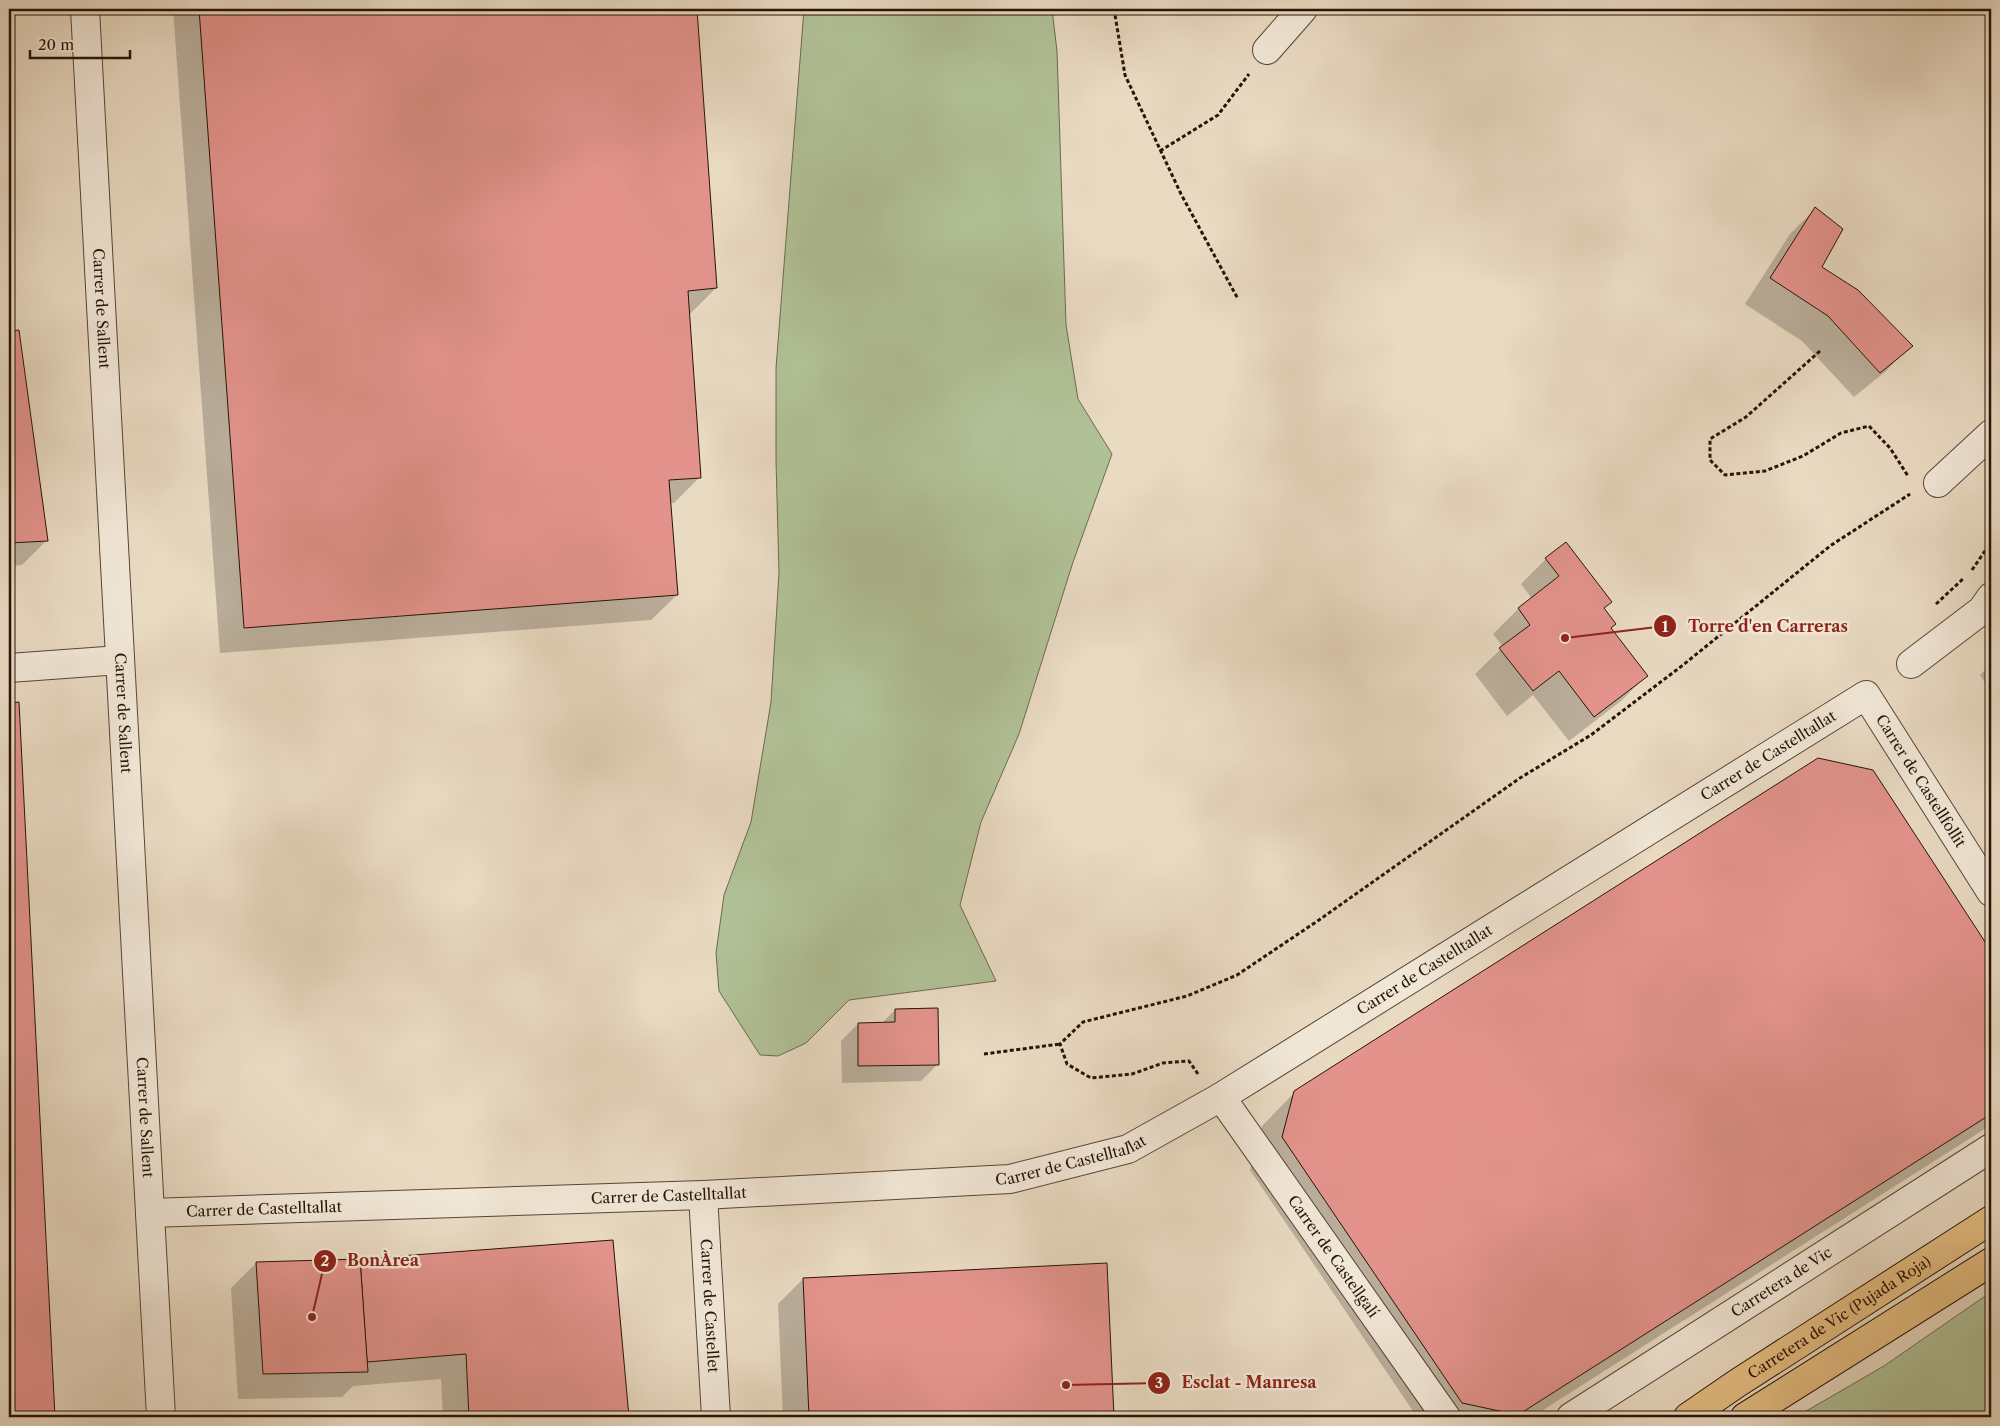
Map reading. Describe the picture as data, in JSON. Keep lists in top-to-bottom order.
{
  "streets": {
    "main road": ["Carretera de Vic (Pujada Roja)"],
    "street": [
      "Carrer de Sallent",
      "Carrer de Castelltallat",
      "Carrer de Castellfollit",
      "Carrer de Castellgalí",
      "Carretera de Vic",
      "Carrer de Castellet"
    ]
  },
  "crossings": [
    ["Carrer de Sallent", "Carrer de Castelltallat"],
    ["Carrer de Castelltallat", "Carrer de Castellfollit"],
    ["Carrer de Castelltallat", "Carrer de Castellgalí"],
    ["Carrer de Castelltallat", "Carrer de Castellet"]
  ],
  "places": ["Torre d'en Carreras", "BonÀrea", "Esclat - Manresa"],
  "scale_bar": "20 m"
}
